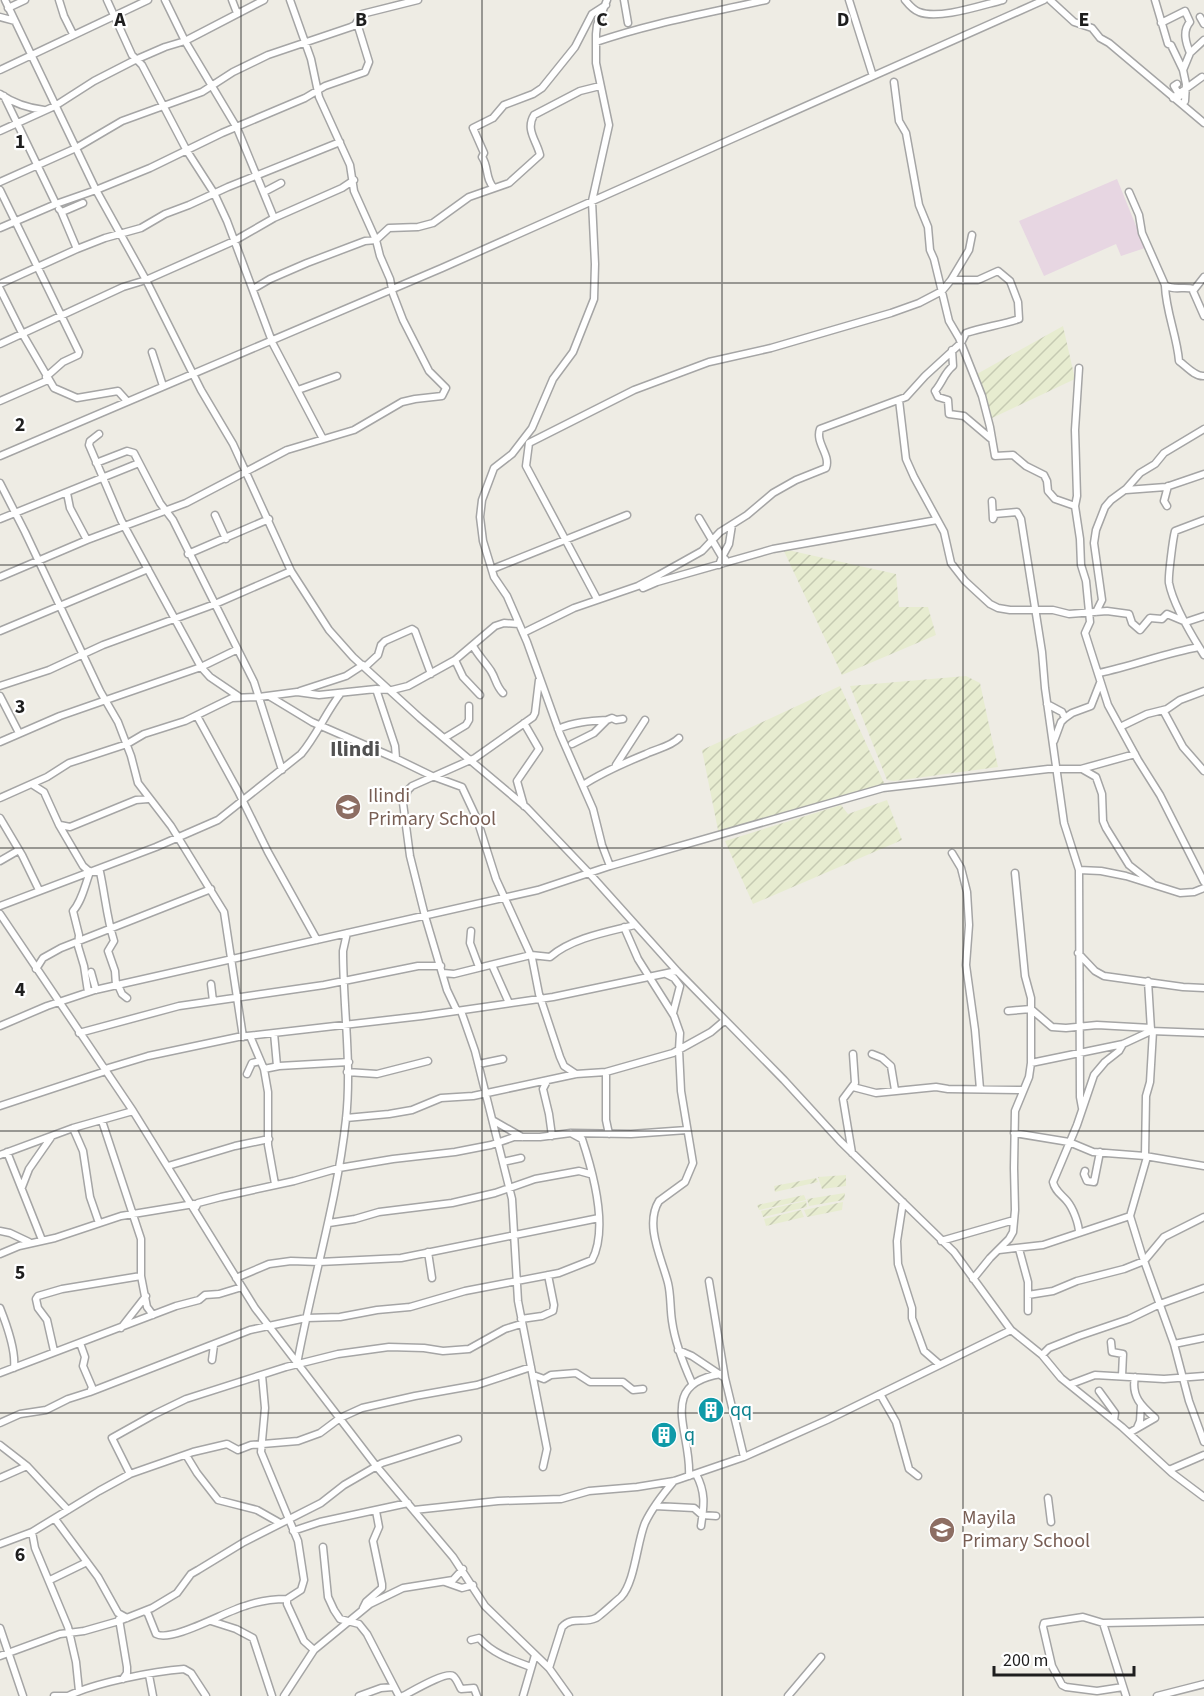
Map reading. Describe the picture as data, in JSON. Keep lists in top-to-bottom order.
{
  "districts": ["Ilindi"],
  "places": {
    "school or university": ["Ilindi Primary School", "Mayila Primary School"],
    "building": ["qq", "q"]
  },
  "scale_bar": "200 m",
  "grid": {
    "columns": [
      "A",
      "B",
      "C",
      "D",
      "E"
    ],
    "rows": [
      "1",
      "2",
      "3",
      "4",
      "5",
      "6"
    ]
  }
}
